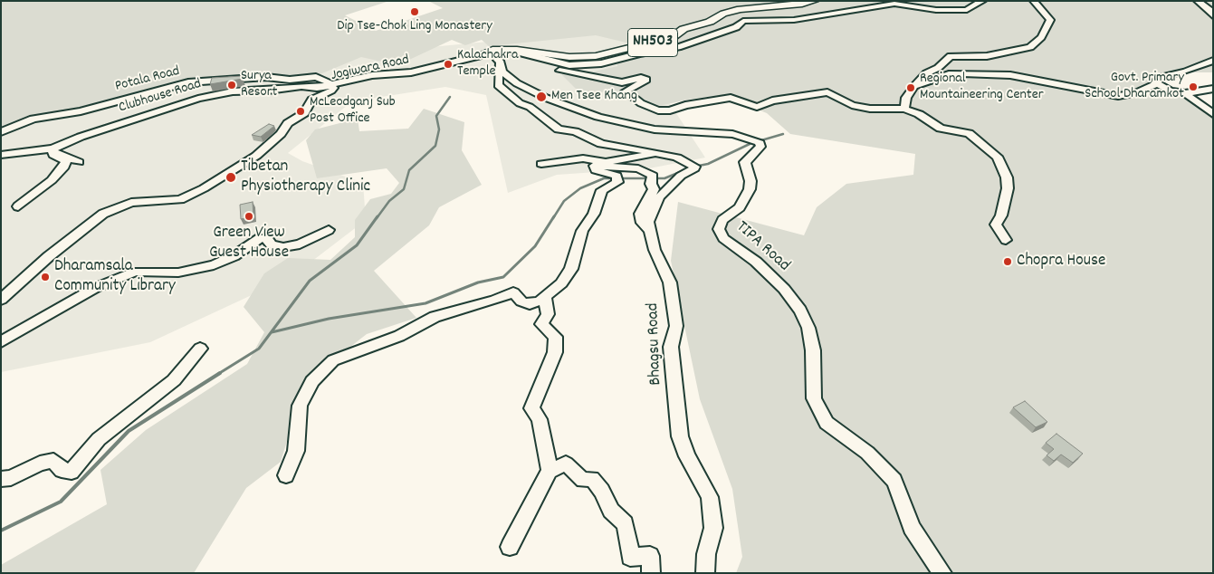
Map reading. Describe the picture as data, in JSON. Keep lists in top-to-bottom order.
{
  "streets": {
    "main road": ["NH503"],
    "street": [
      "Jogiwara Road",
      "Potala Road",
      "Clubhouse Road",
      "TIPA Road",
      "Bhagsu Road"
    ]
  },
  "crossings": [
    ["NH503", "Jogiwara Road"],
    ["NH503", "TIPA Road"],
    ["Jogiwara Road", "Potala Road"],
    ["Jogiwara Road", "Clubhouse Road"],
    ["Jogiwara Road", "TIPA Road"],
    ["Potala Road", "Clubhouse Road"]
  ],
  "places": [
    "Dip Tse-Chok Ling Monastery",
    "Kalachakra Temple",
    "Surya Resort",
    "Govt. Primary School Dharamkot",
    "Regional Mountaineering Center",
    "Men Tsee Khang",
    "McLeodganj Sub Post Office",
    "Tibetan Physiotherapy Clinic",
    "Green View Guest House",
    "Chopra House",
    "Dharamsala Community Library"
  ]
}
